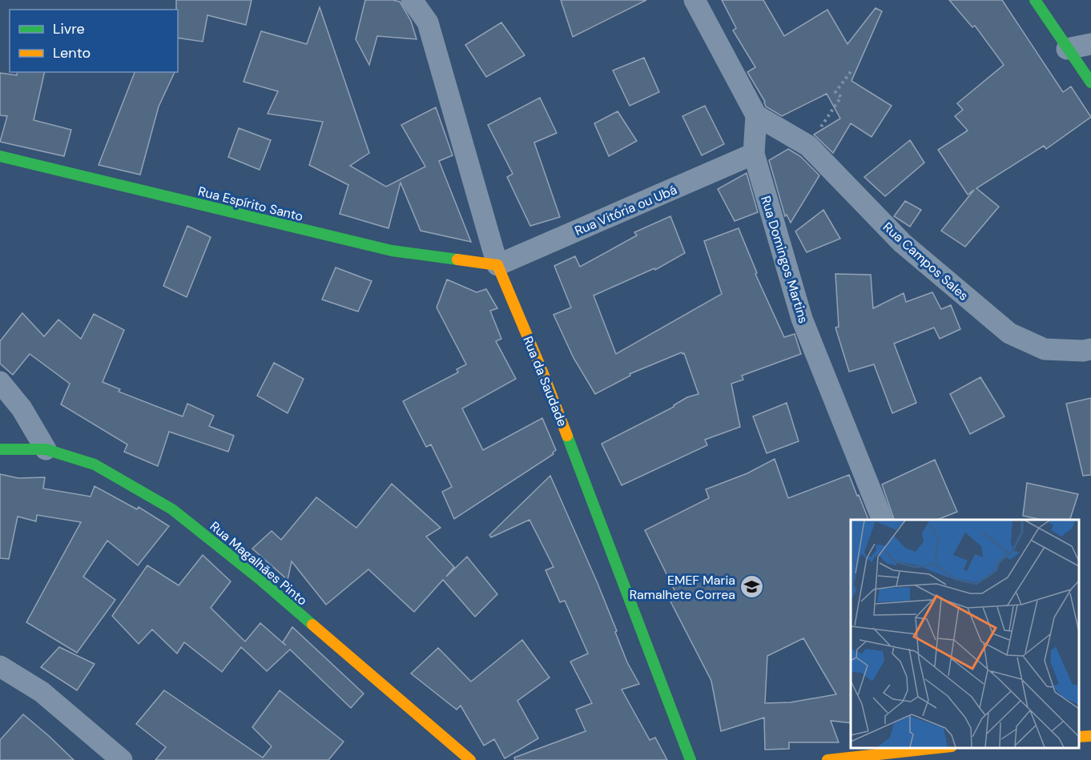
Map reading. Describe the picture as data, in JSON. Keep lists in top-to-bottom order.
{
  "streets": {
    "street": [
      "Rua Espírito Santo",
      "Rua Vitória ou Ubá",
      "Rua Domingos Martins",
      "Rua Campos Sales",
      "Rua da Saudade",
      "Rua Magalhães Pinto"
    ]
  },
  "crossings": [
    ["Rua Espírito Santo", "Rua Vitória ou Ubá"],
    ["Rua Espírito Santo", "Rua da Saudade"],
    ["Rua Vitória ou Ubá", "Rua Domingos Martins"],
    ["Rua Vitória ou Ubá", "Rua da Saudade"],
    ["Rua Domingos Martins", "Rua Campos Sales"]
  ],
  "places": {
    "school or university": ["EMEF Maria Ramalhete Correa"]
  },
  "legend": ["Livre", "Lento"]
}
